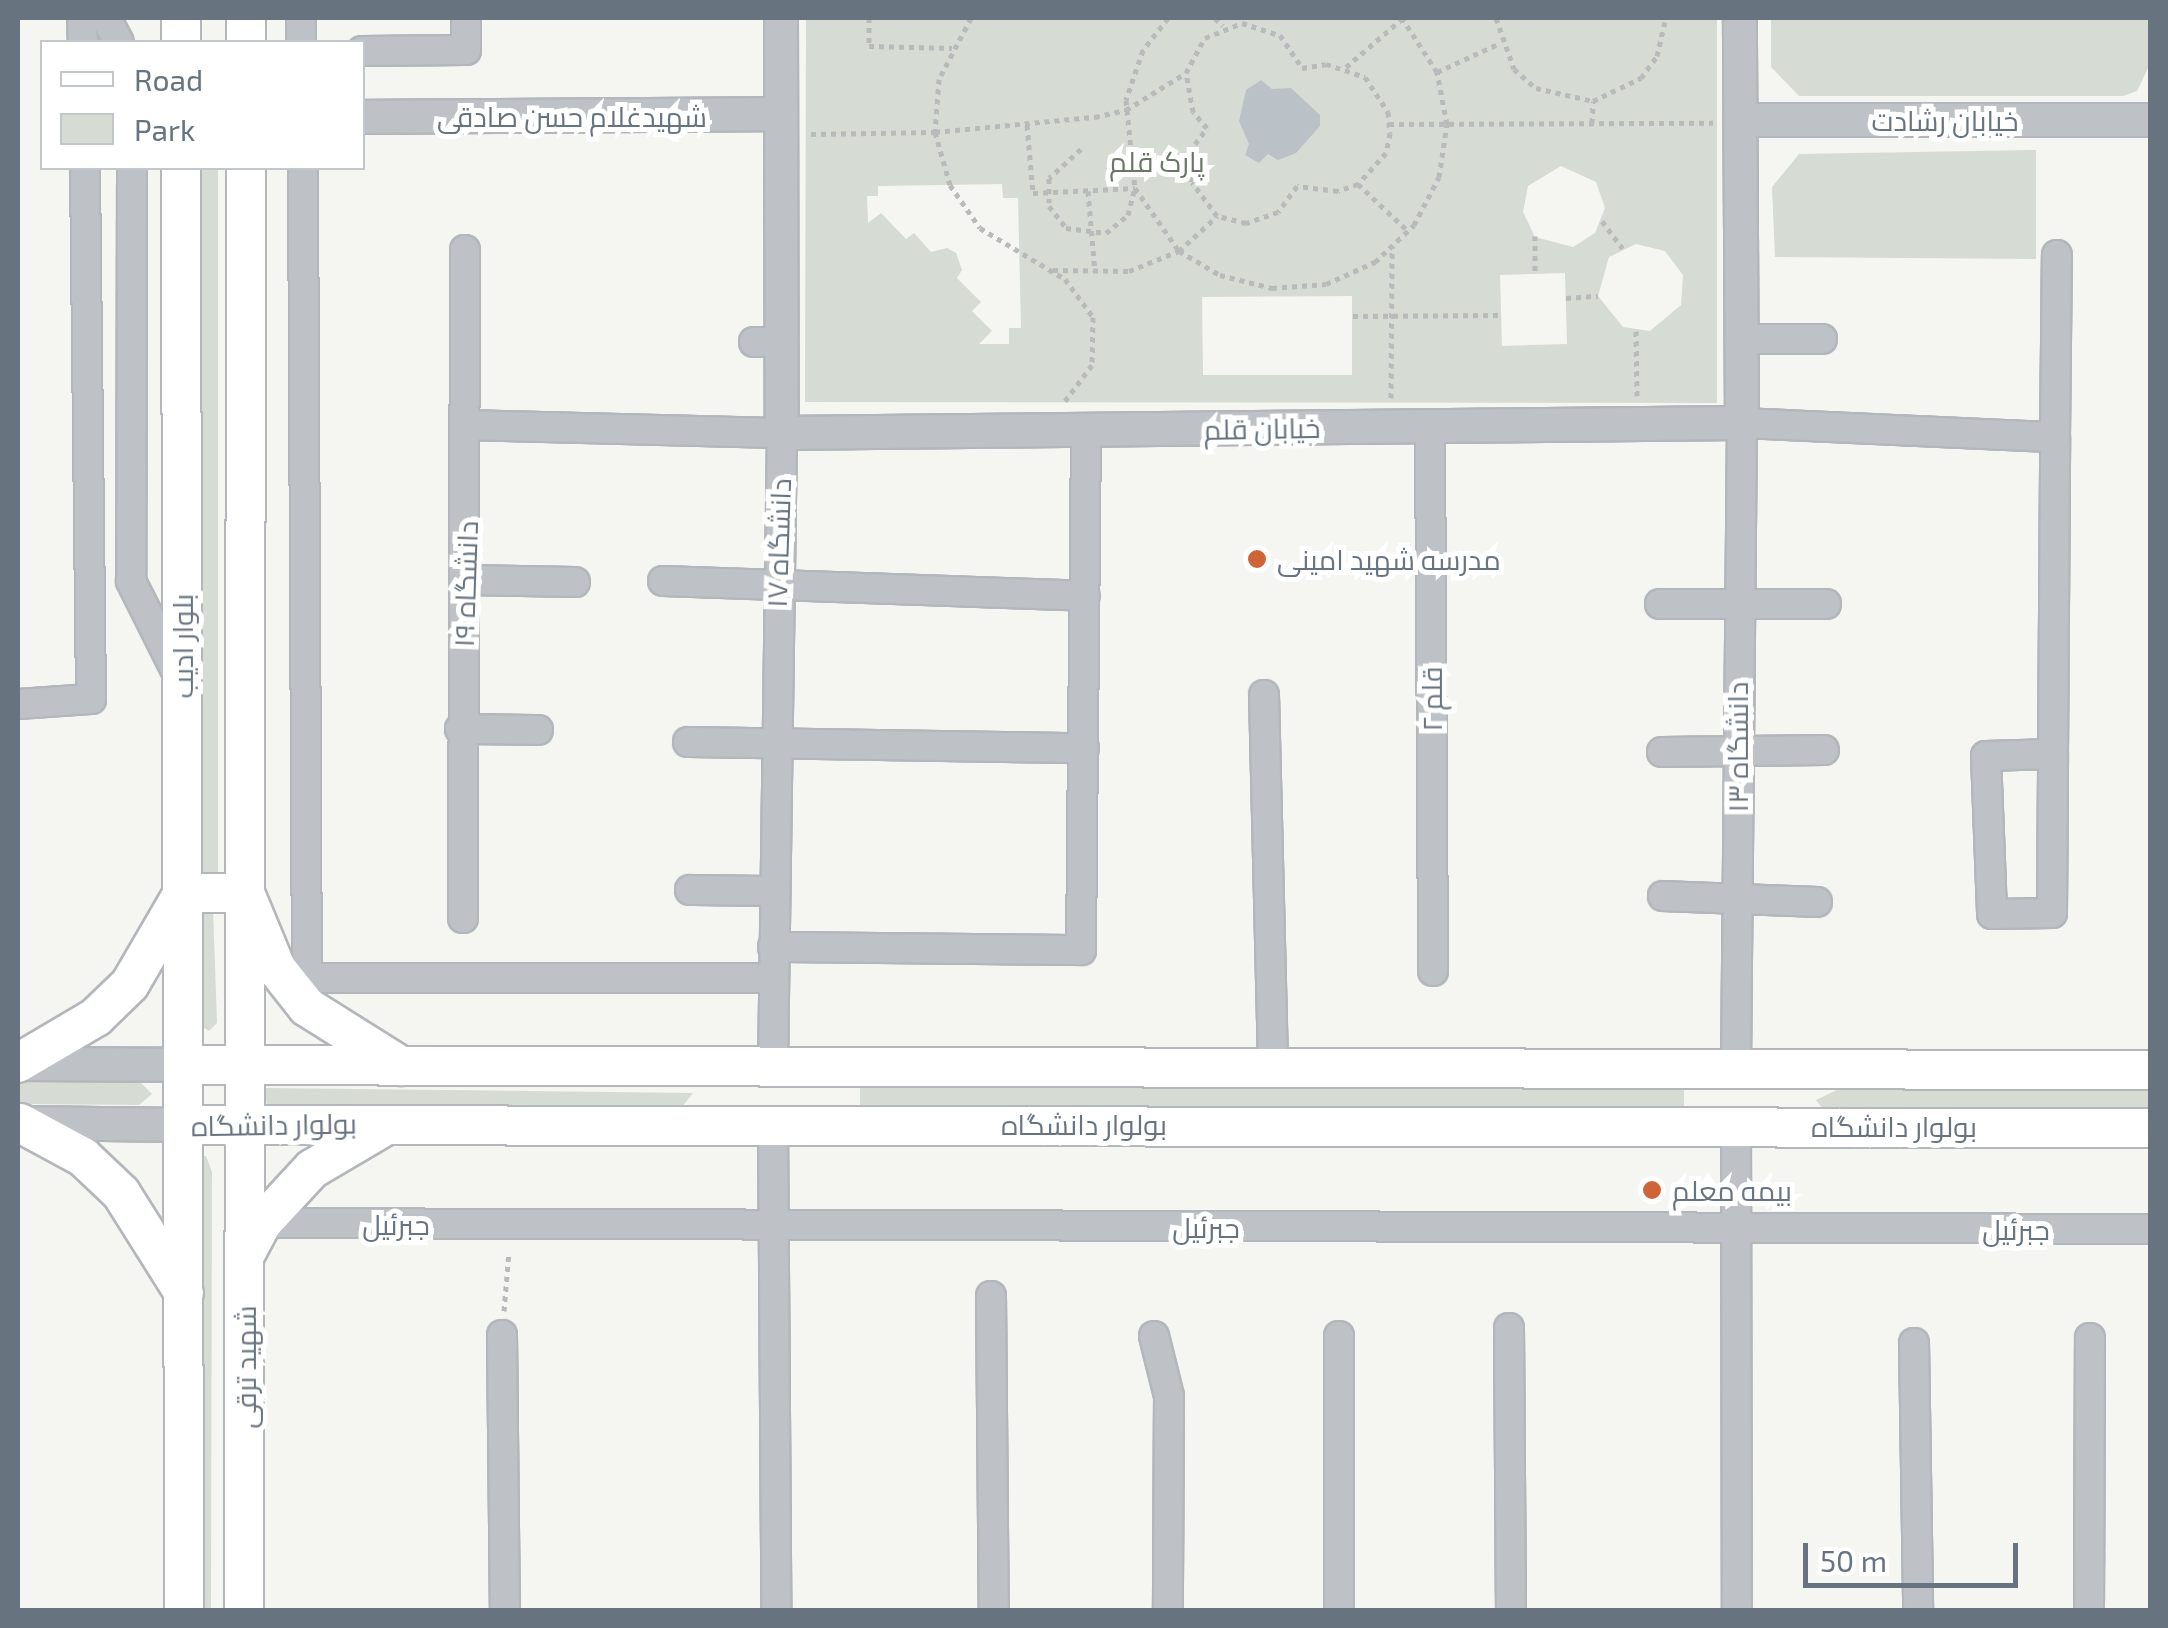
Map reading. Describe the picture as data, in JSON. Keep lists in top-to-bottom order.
{
  "streets": {
    "main road": ["بلوار ادیب", "بولوار دانشگاه", "شهید ترقی"],
    "street": [
      "شهیدغلام حسن صادقی",
      "خیابان رشادت",
      "خیابان قلم",
      "دانشگاه ۱۷",
      "دانشگاه ۱۹",
      "قلم ۲",
      "دانشگاه ۱۳",
      "جبرئیل"
    ]
  },
  "crossings": [
    ["شهیدغلام حسن صادقی", "دانشگاه ۱۷"],
    ["خیابان قلم", "دانشگاه ۱۷"],
    ["خیابان قلم", "قلم ۲"],
    ["خیابان قلم", "دانشگاه ۱۳"],
    ["دانشگاه ۱۷", "بولوار دانشگاه"],
    ["بلوار ادیب", "بولوار دانشگاه"],
    ["دانشگاه ۱۳", "بولوار دانشگاه"],
    ["بولوار دانشگاه", "شهید ترقی"],
    ["جبرئیل", "شهید ترقی"]
  ],
  "parks": ["پارک قلم"],
  "places": ["مدرسه شهید امینی", "بیمه معلم"],
  "legend": ["Road", "Park"],
  "scale_bar": "50 m"
}
